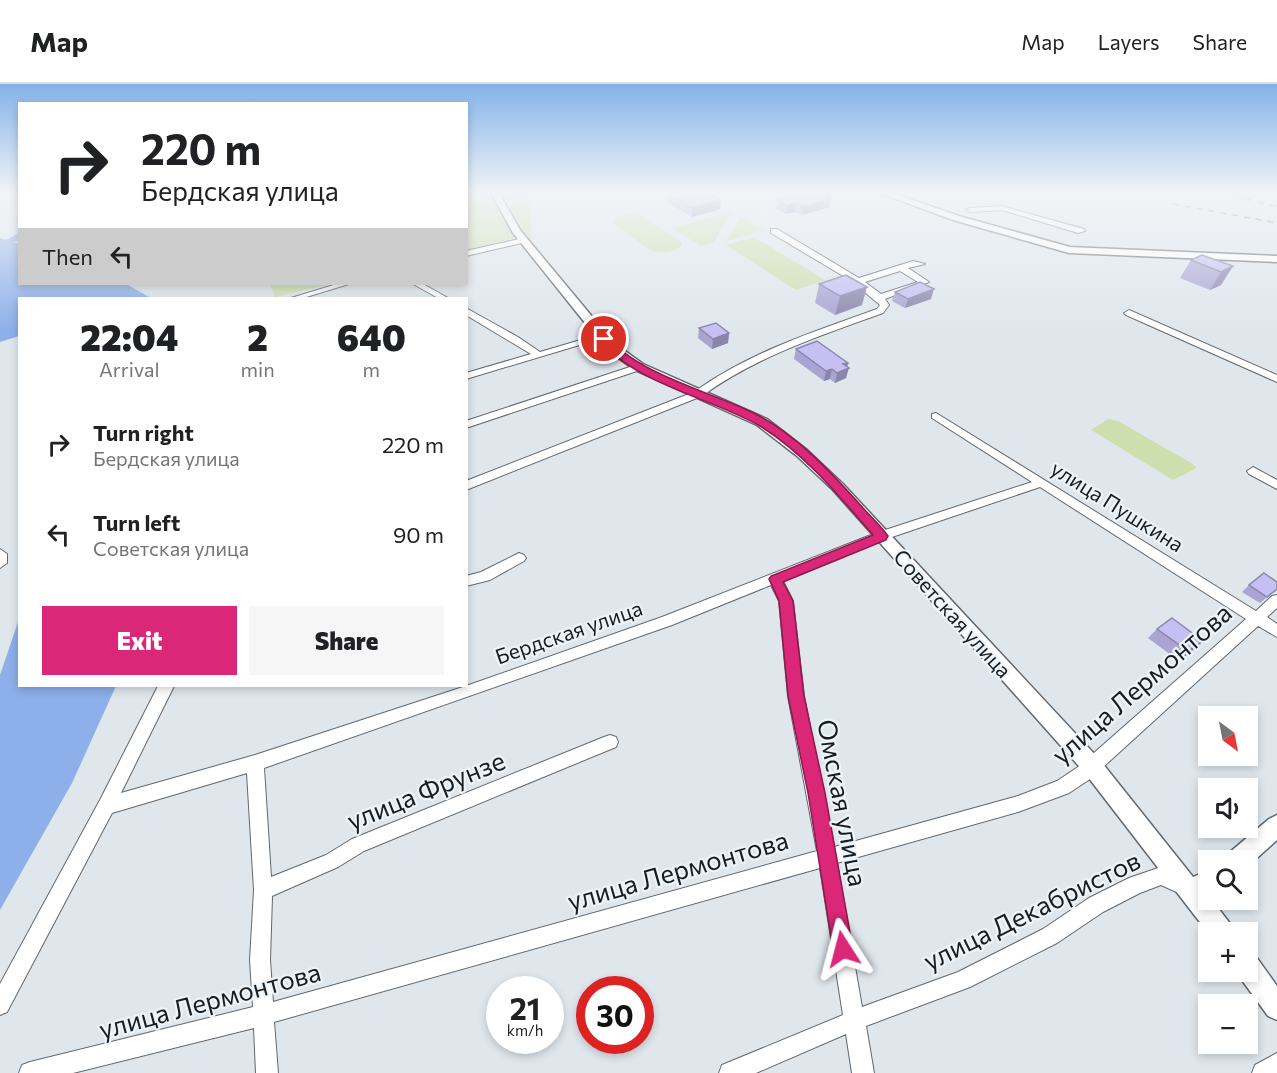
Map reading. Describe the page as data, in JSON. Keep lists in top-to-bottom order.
{
  "streets": {
    "main road": ["Советская улица"],
    "street": [
      "улица Пушкина",
      "Бердская улица",
      "улица Лермонтова",
      "улица Фрунзе",
      "Омская улица",
      "улица Декабристов"
    ]
  },
  "crossings": [
    ["улица Пушкина", "Бердская улица"],
    ["улица Пушкина", "улица Лермонтова"],
    ["Советская улица", "Бердская улица"],
    ["Советская улица", "улица Лермонтова"],
    ["Бердская улица", "Омская улица"],
    ["улица Лермонтова", "Омская улица"],
    ["Омская улица", "улица Декабристов"]
  ],
  "north": "bottom right",
  "page": {
    "header": "Map",
    "nav": ["Map", "Layers", "Share"],
    "turn": ["220 m", "Бердская улица"],
    "then": "Then",
    "eta": [
      "22:04",
      "Arrival",
      "2",
      "min",
      "640",
      "m"
    ],
    "list": [
      {
        "name": "Turn right",
        "note": "Бердская улица",
        "value": "220 m"
      },
      {
        "name": "Turn left",
        "note": "Советская улица",
        "value": "90 m"
      }
    ],
    "buttons": ["Exit", "Share"],
    "map_buttons": ["+", "−"],
    "speed": "21 km/h",
    "limit": "30"
  }
}
